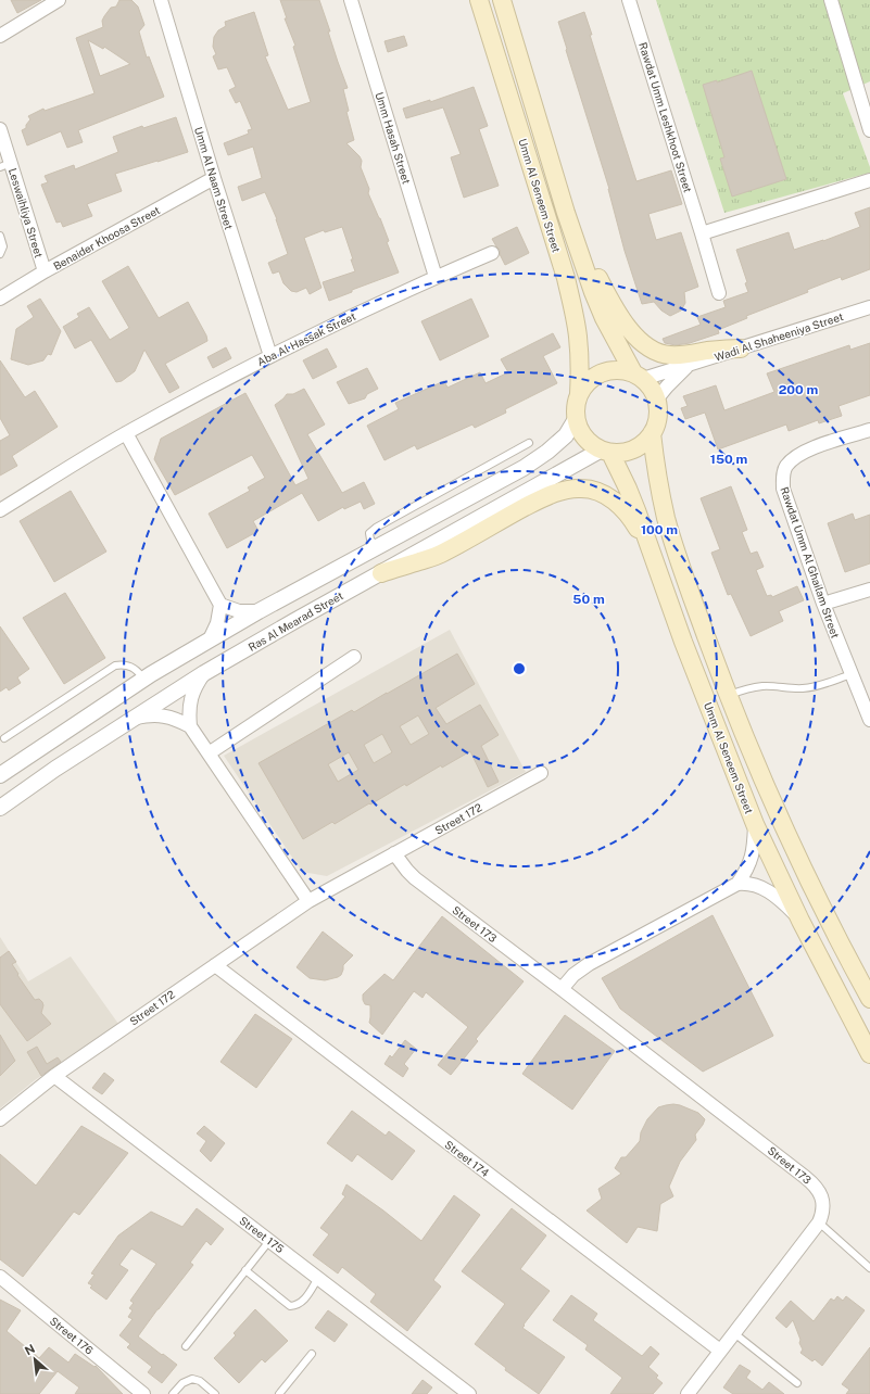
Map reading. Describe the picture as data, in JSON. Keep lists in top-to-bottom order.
{
  "streets": {
    "main road": ["Umm Al Seneem Street"],
    "street": [
      "Rawdat Umm Leshkhoot Street",
      "Umm Hasah Street",
      "Umm Al Naam Street",
      "Leswaihliya Street",
      "Benaider Khoosa Street",
      "Wadi Al Shaheeniya Street",
      "Aba Al Hassak Street",
      "Rawdat Umm Al Ghailam Street",
      "Ras Al Mearad Street",
      "Street 172",
      "Street 173",
      "Street 174",
      "Street 175",
      "Street 176"
    ]
  },
  "crossings": [
    ["Umm Hasah Street", "Aba Al Hassak Street"],
    ["Umm Al Naam Street", "Benaider Khoosa Street"],
    ["Umm Al Naam Street", "Aba Al Hassak Street"],
    ["Umm Al Seneem Street", "Wadi Al Shaheeniya Street"],
    ["Umm Al Seneem Street", "Ras Al Mearad Street"],
    ["Leswaihliya Street", "Benaider Khoosa Street"],
    ["Wadi Al Shaheeniya Street", "Ras Al Mearad Street"],
    ["Street 172", "Street 173"],
    ["Street 172", "Street 174"],
    ["Street 172", "Street 175"],
    ["Street 173", "Street 174"]
  ],
  "north": "top left",
  "rings": [
    "200 m",
    "150 m",
    "100 m",
    "50 m"
  ]
}
